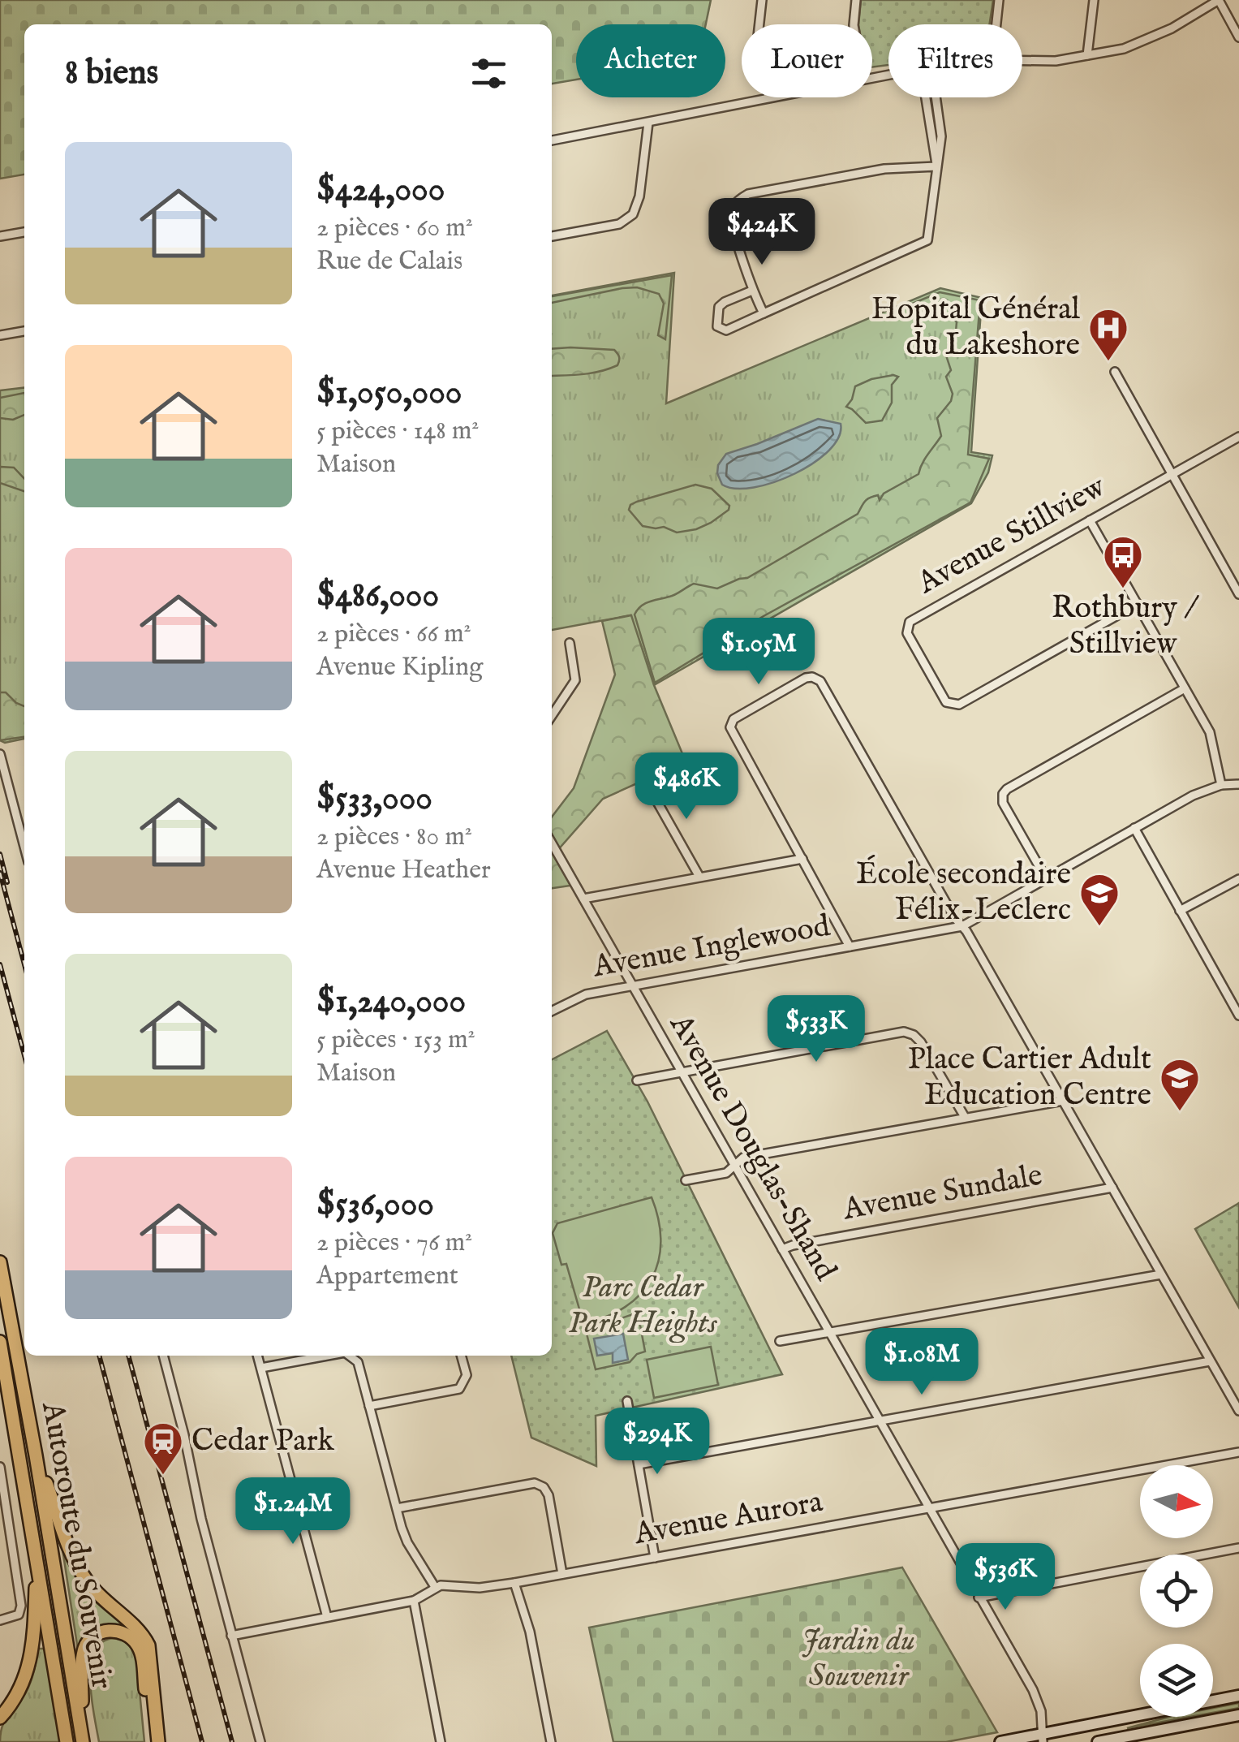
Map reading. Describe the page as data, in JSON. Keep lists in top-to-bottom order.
{
  "streets": {
    "highway": ["Autoroute du Souvenir"],
    "street": [
      "Avenue Stillview",
      "Avenue Inglewood",
      "Avenue Douglas-Shand",
      "Avenue Sundale",
      "Avenue Aurora"
    ]
  },
  "crossings": [
    ["Avenue Inglewood", "Avenue Douglas-Shand"],
    ["Avenue Douglas-Shand", "Avenue Sundale"],
    ["Avenue Douglas-Shand", "Avenue Aurora"]
  ],
  "parks": ["Parc Cedar Park Heights", "Jardin du Souvenir"],
  "places": {
    "hospital": ["Hopital Général du Lakeshore"],
    "bus stop": ["Rothbury / Stillview"],
    "school or university": ["École secondaire Félix-Leclerc", "Place Cartier Adult Education Centre"],
    "station": ["Cedar Park"]
  },
  "north": "right",
  "page": {
    "chip": ["Acheter", "Louer", "Filtres"],
    "heading": "8 biens",
    "list": [
      {
        "name": "$424,000",
        "note": "2 pièces · 60 m² · Rue de Calais"
      },
      {
        "name": "$1,050,000",
        "note": "5 pièces · 148 m² · Maison"
      },
      {
        "name": "$486,000",
        "note": "2 pièces · 66 m² · Avenue Kipling"
      },
      {
        "name": "$533,000",
        "note": "2 pièces · 80 m² · Avenue Heather"
      },
      {
        "name": "$1,240,000",
        "note": "5 pièces · 153 m² · Maison"
      },
      {
        "name": "$536,000",
        "note": "2 pièces · 76 m² · Appartement"
      }
    ],
    "price": [
      "$424K",
      "$1.05M",
      "$486K",
      "$533K",
      "$1.08M",
      "$294K",
      "$1.24M",
      "$536K"
    ]
  }
}
